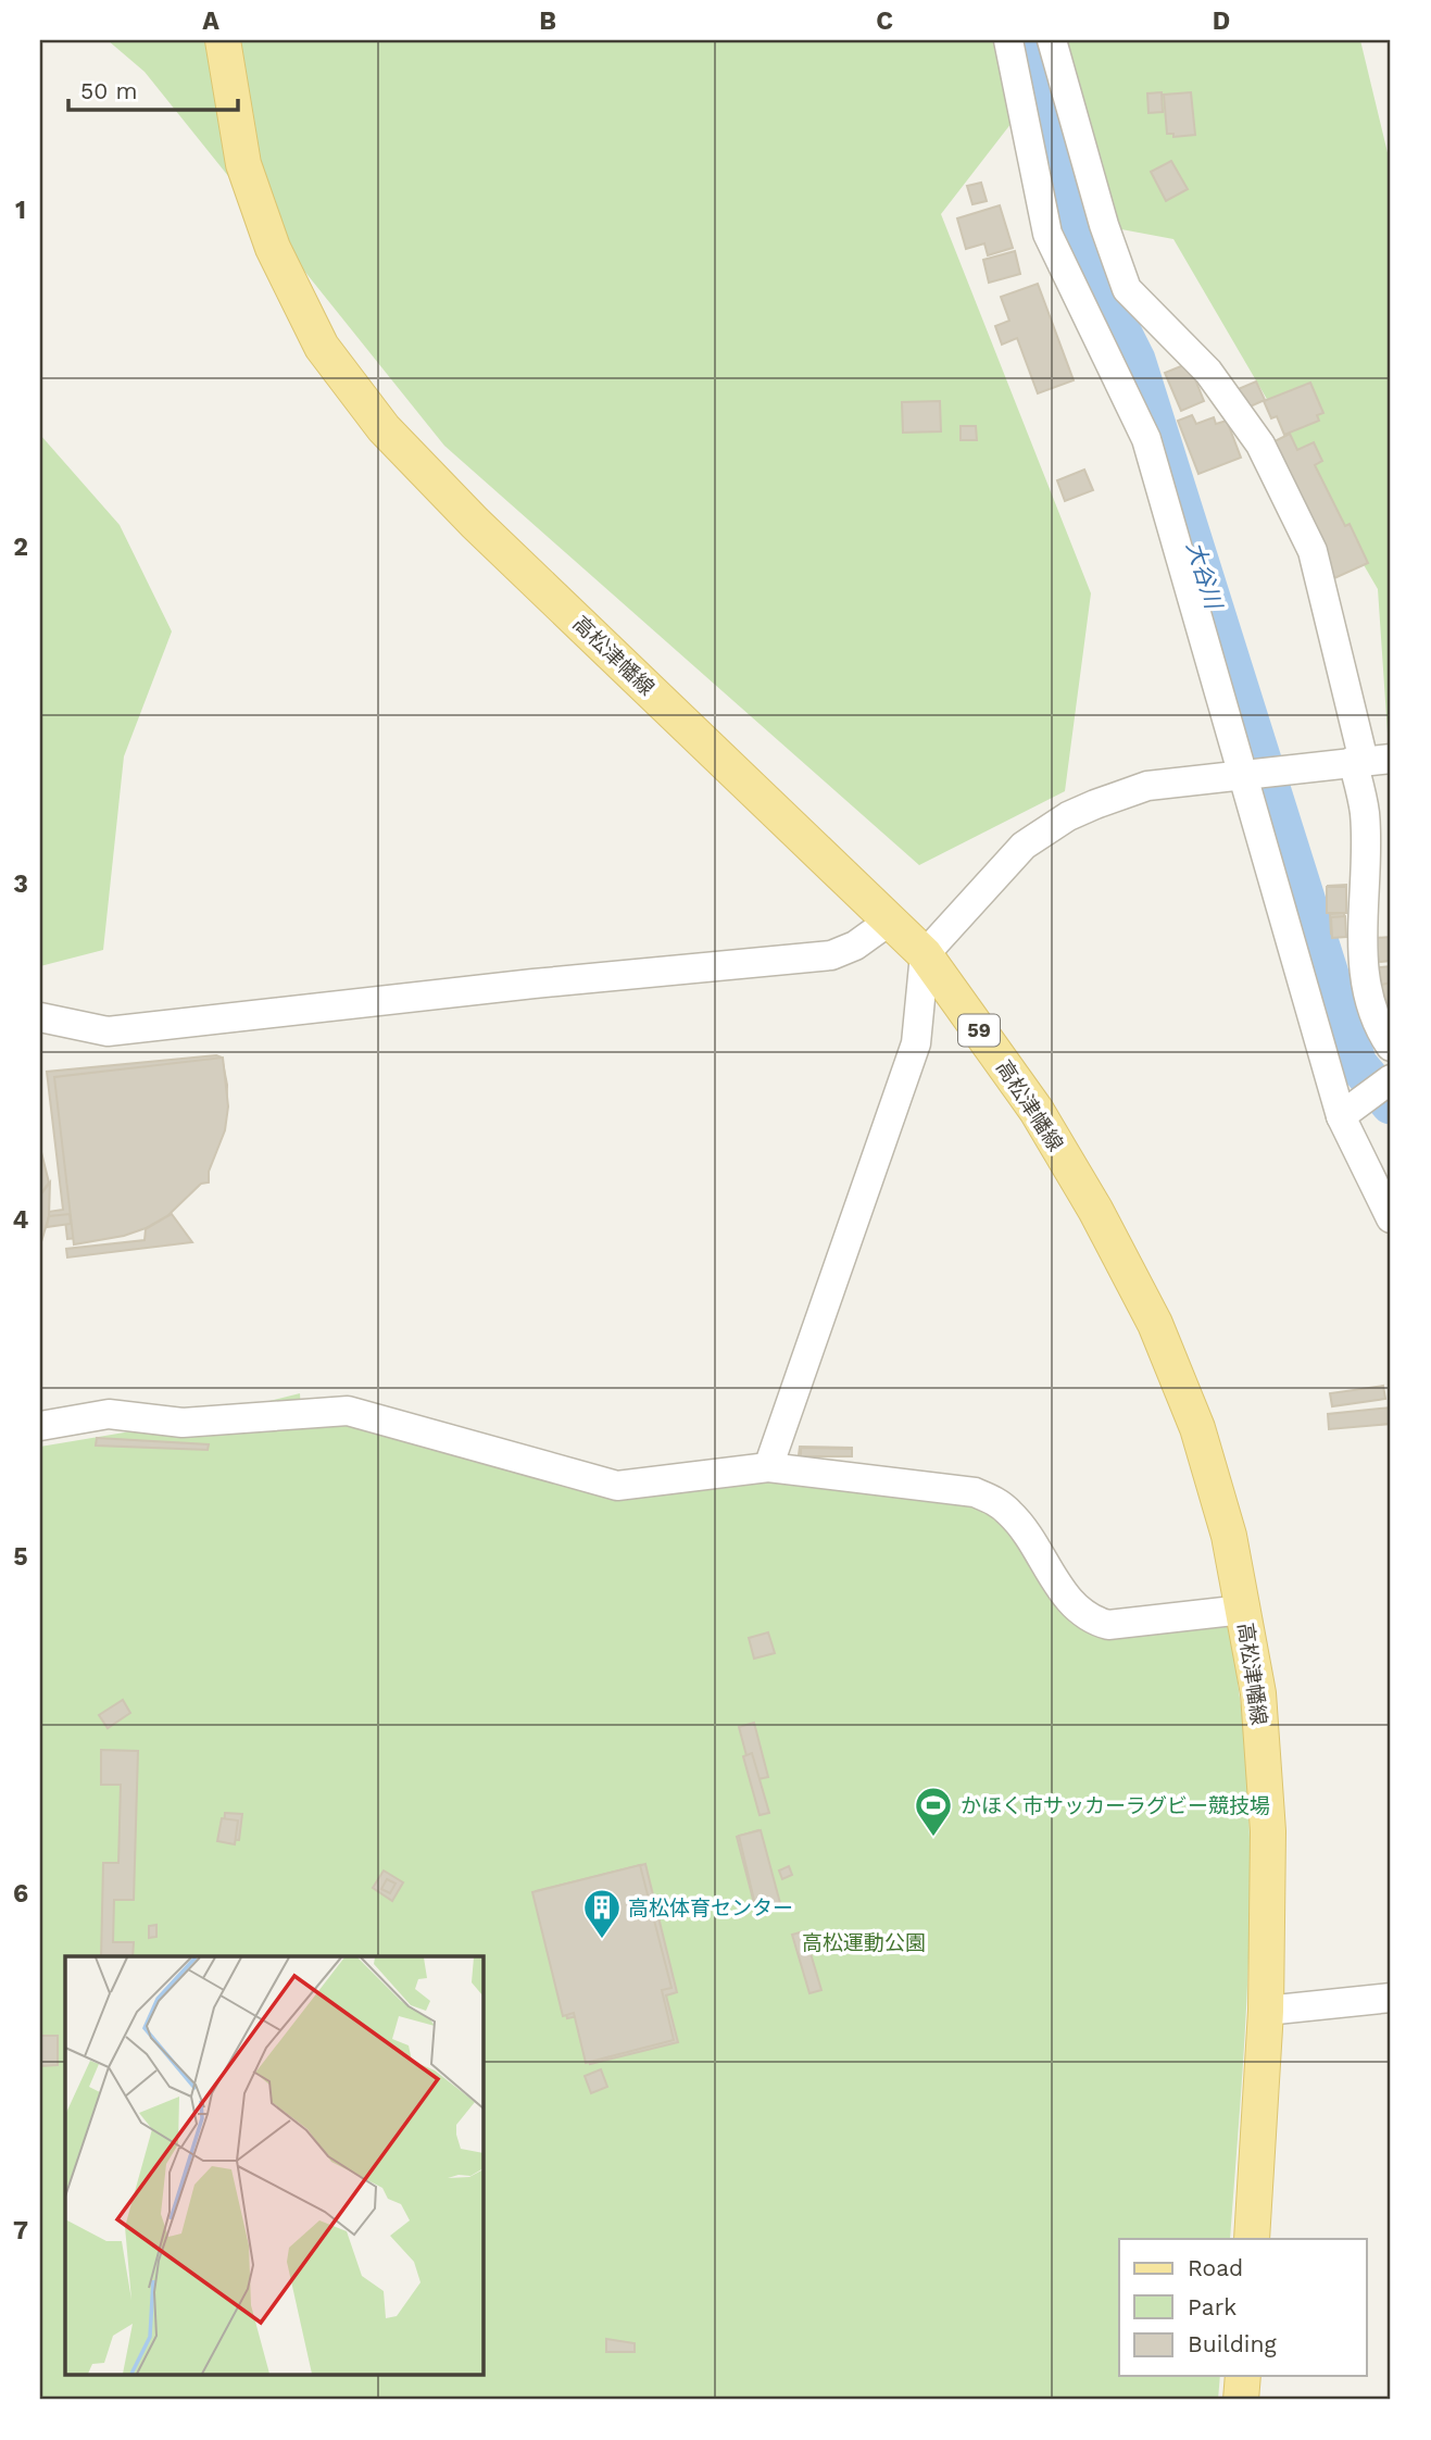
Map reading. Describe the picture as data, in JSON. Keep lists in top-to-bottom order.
{
  "streets": {
    "main road": ["高松津幡線", "59"]
  },
  "water": ["大谷川"],
  "parks": ["高松運動公園"],
  "places": {
    "sports": ["かほく市サッカーラグビー競技場"],
    "building": ["高松体育センター"]
  },
  "legend": ["Road", "Park", "Building"],
  "scale_bar": "50 m",
  "grid": {
    "columns": [
      "A",
      "B",
      "C",
      "D"
    ],
    "rows": [
      "1",
      "2",
      "3",
      "4",
      "5",
      "6",
      "7"
    ]
  }
}
